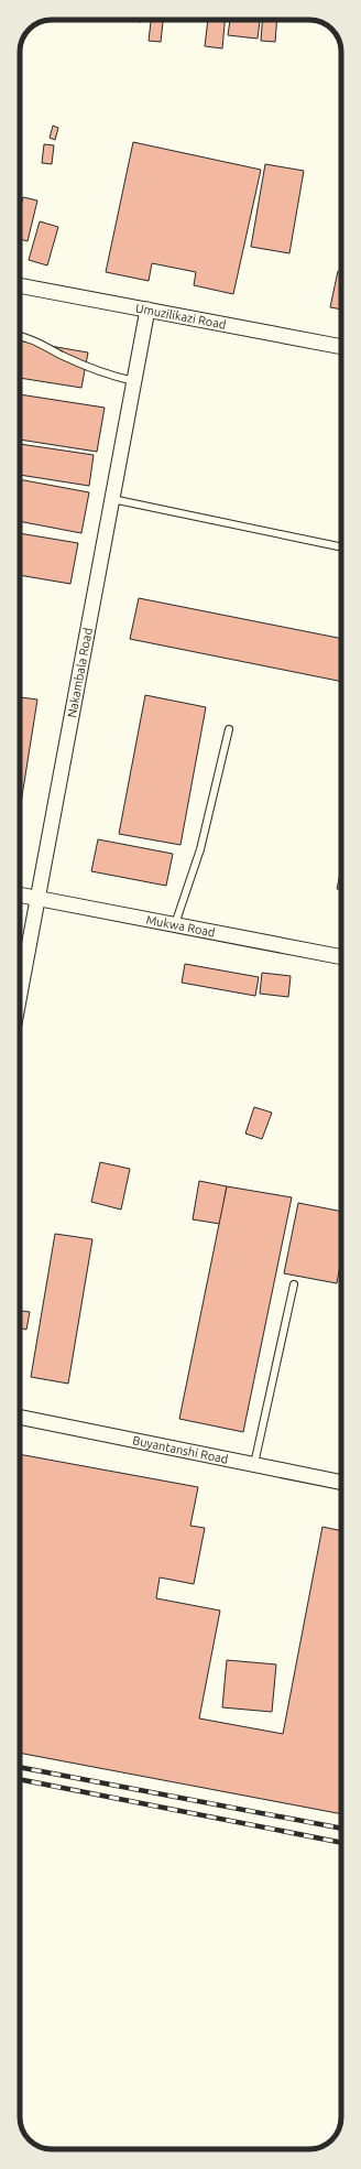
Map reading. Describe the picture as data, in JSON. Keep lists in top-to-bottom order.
{
  "streets": {
    "street": [
      "Umuzilikazi Road",
      "Nakambala Road",
      "Mukwa Road",
      "Buyantanshi Road"
    ]
  },
  "crossings": [
    ["Umuzilikazi Road", "Nakambala Road"],
    ["Nakambala Road", "Mukwa Road"]
  ]
}
